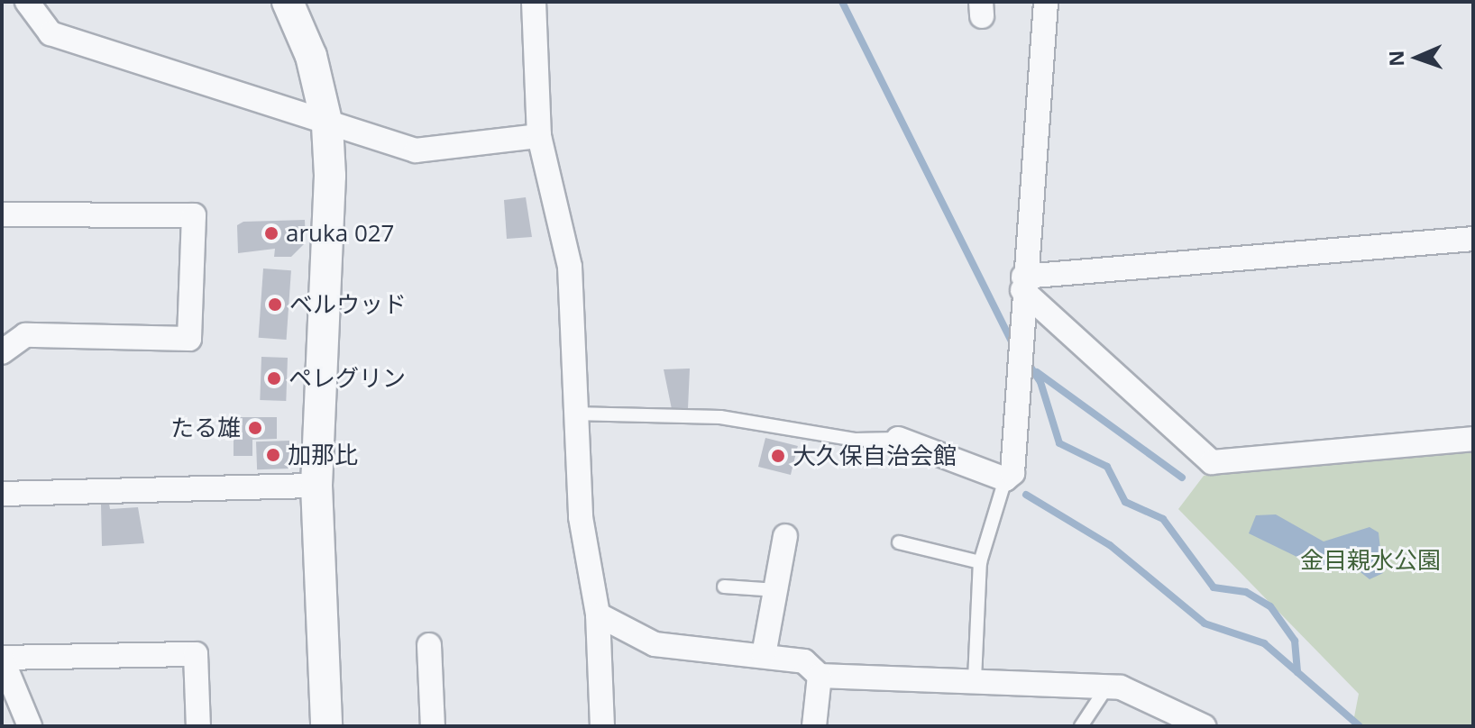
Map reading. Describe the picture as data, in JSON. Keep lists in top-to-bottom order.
{
  "parks": ["金目親水公園"],
  "places": [
    "aruka 027",
    "ベルウッド",
    "ペレグリン",
    "たる雄",
    "加那比",
    "大久保自治会館"
  ],
  "north": "left"
}
